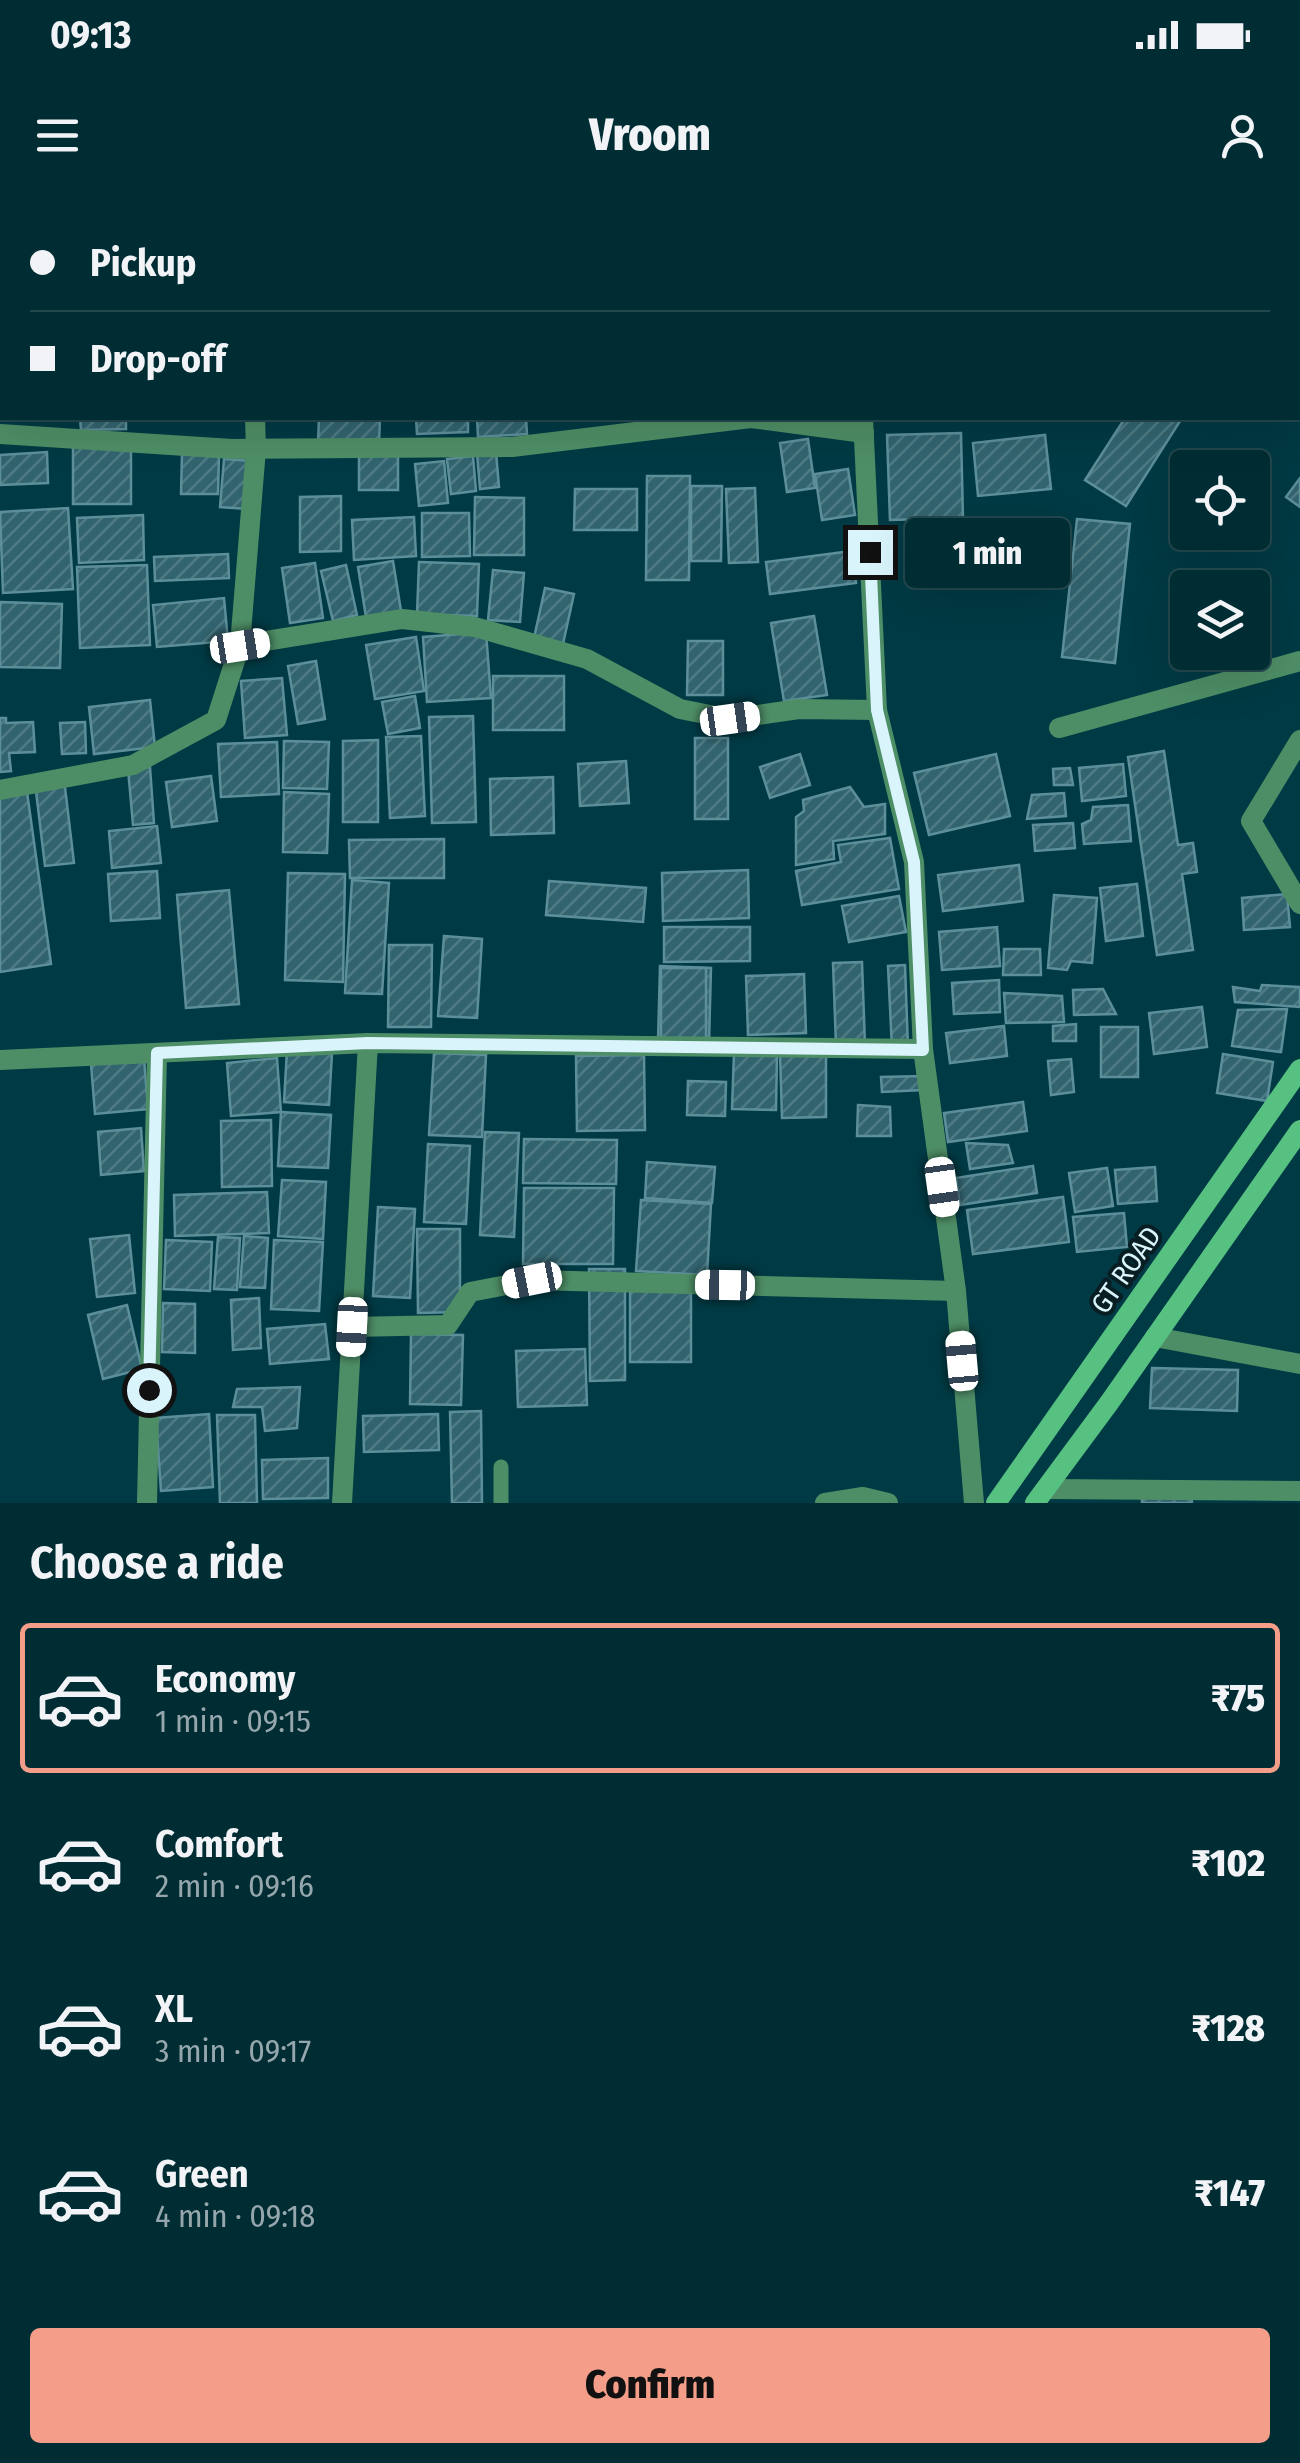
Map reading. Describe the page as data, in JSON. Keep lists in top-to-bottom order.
{
  "streets": {
    "main road": ["GT ROAD"]
  },
  "page": {
    "status": "09:13",
    "header": "Vroom",
    "banner": ["Pickup", "Drop-off"],
    "bubble": "1 min",
    "heading": "Choose a ride",
    "list": [
      {
        "name": "Economy",
        "note": "1 min · 09:15",
        "value": "₹75"
      },
      {
        "name": "Comfort",
        "note": "2 min · 09:16",
        "value": "₹102"
      },
      {
        "name": "XL",
        "note": "3 min · 09:17",
        "value": "₹128"
      },
      {
        "name": "Green",
        "note": "4 min · 09:18",
        "value": "₹147"
      }
    ],
    "buttons": "Confirm"
  }
}
